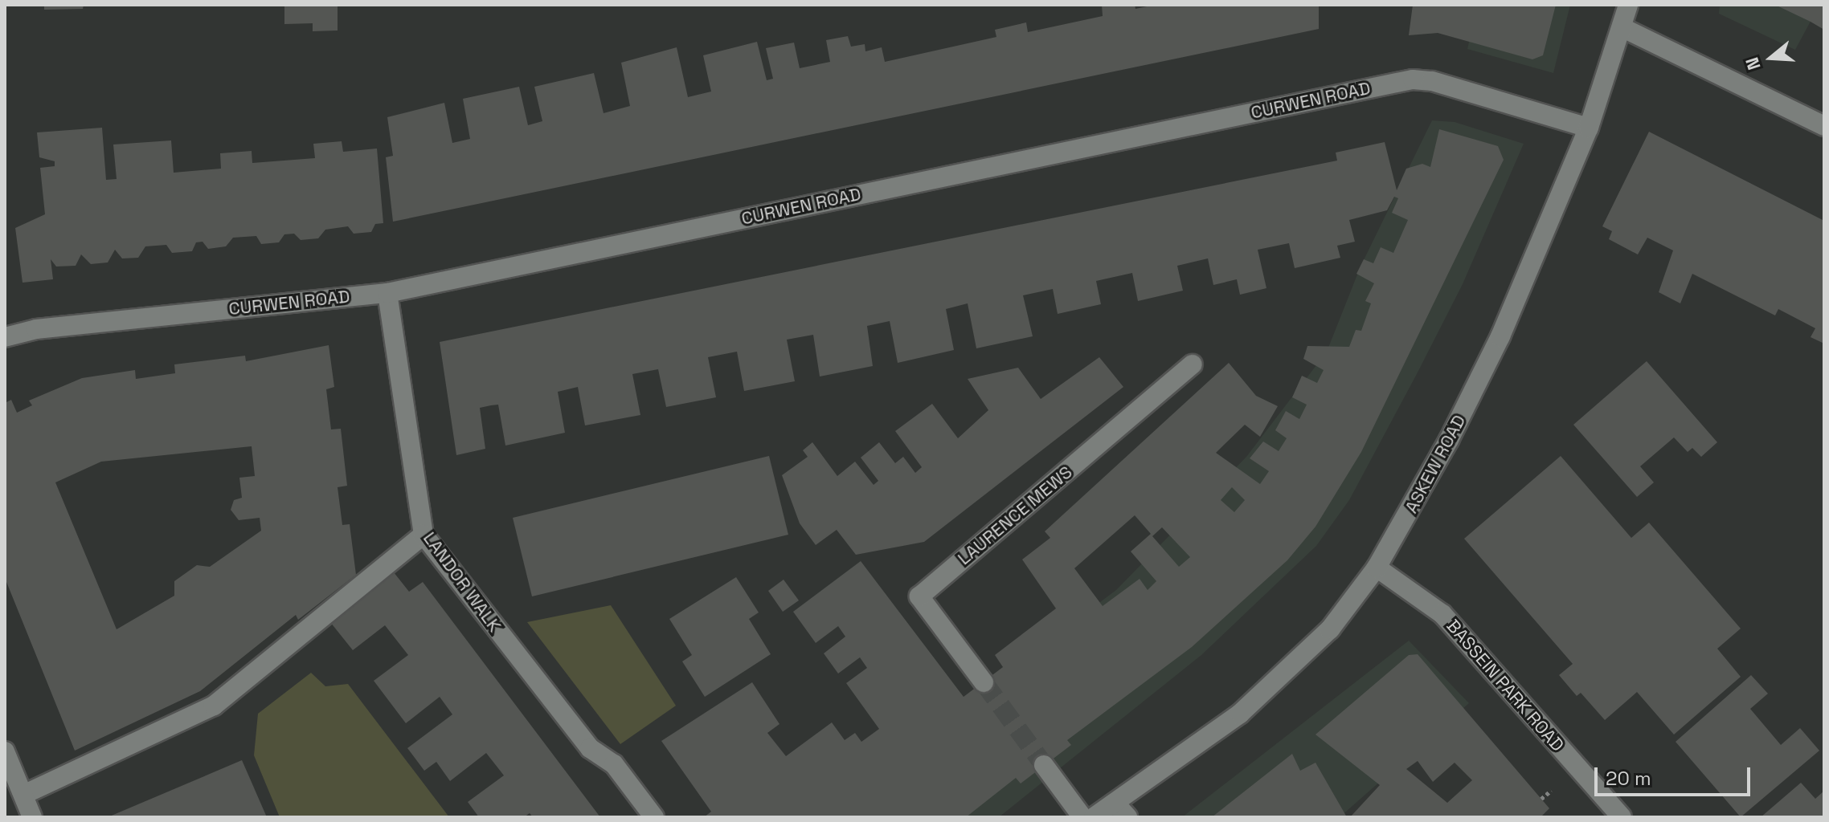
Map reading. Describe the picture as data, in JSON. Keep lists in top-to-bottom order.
{
  "streets": {
    "street": [
      "CURWEN ROAD",
      "ASKEW ROAD",
      "LAURENCE MEWS",
      "LANDOR WALK",
      "BASSEIN PARK ROAD"
    ]
  },
  "crossings": [
    ["CURWEN ROAD", "ASKEW ROAD"],
    ["CURWEN ROAD", "LANDOR WALK"],
    ["ASKEW ROAD", "BASSEIN PARK ROAD"]
  ],
  "scale_bar": "20 m",
  "north": "left"
}
